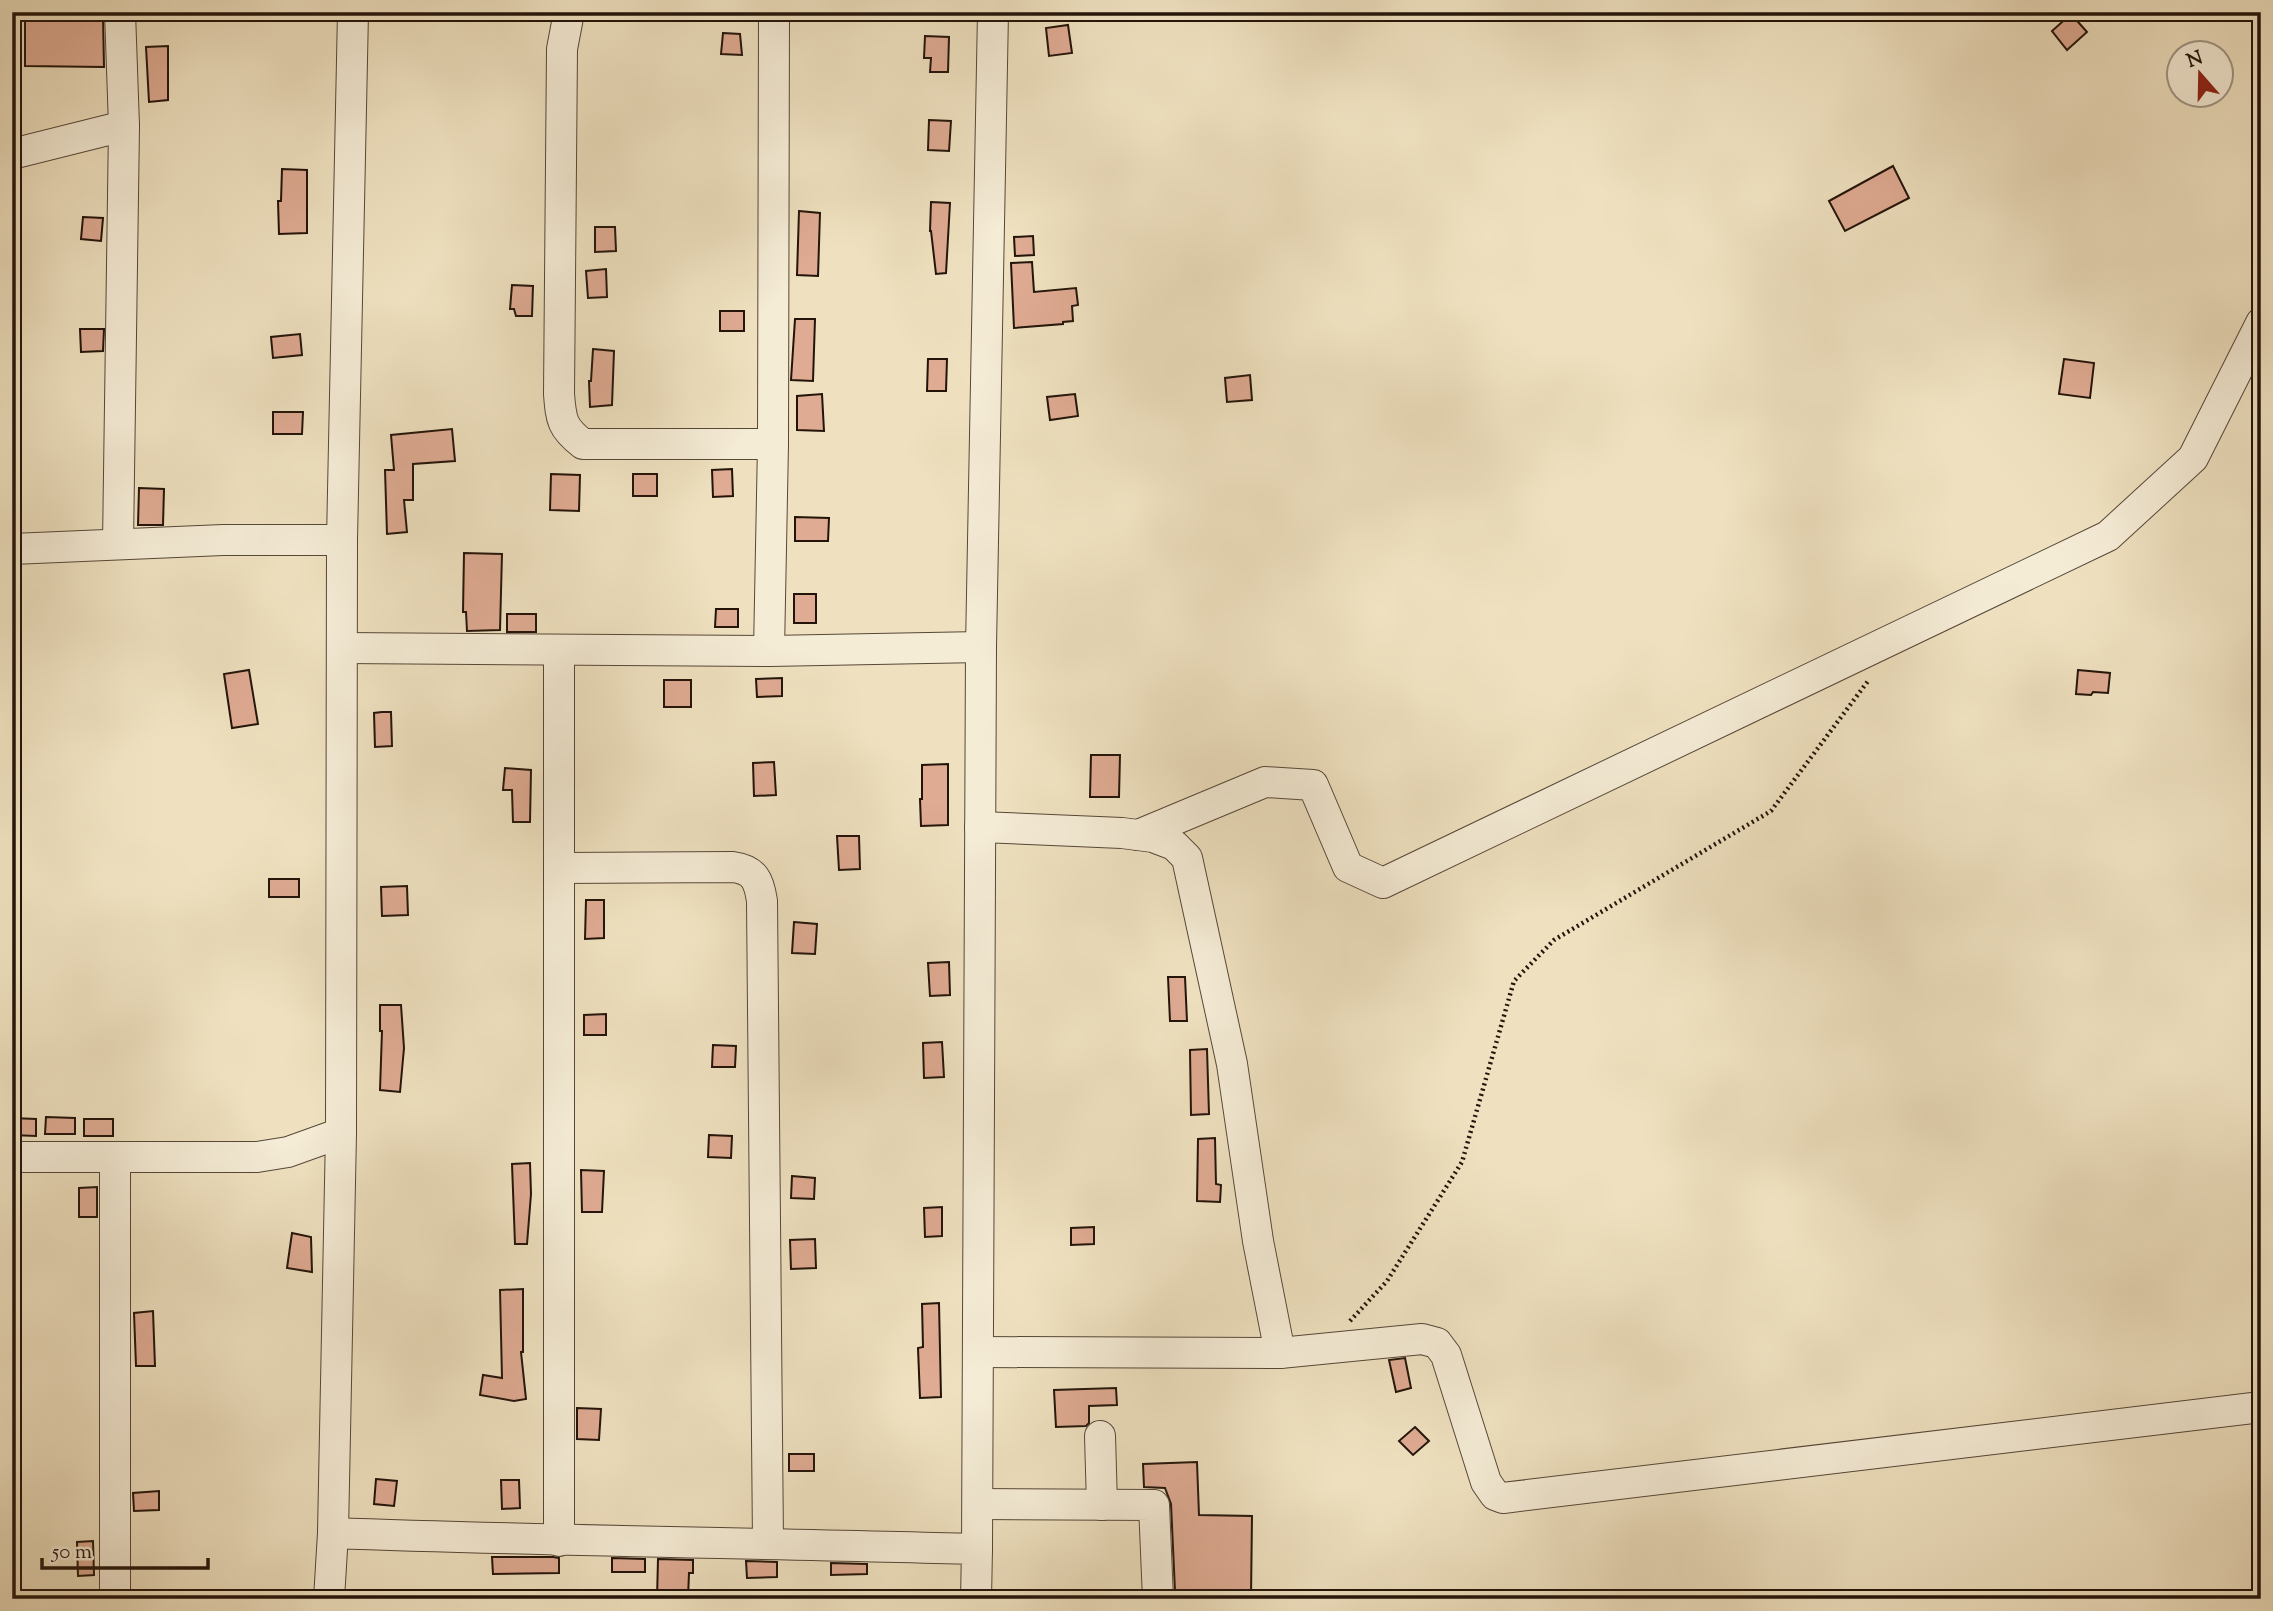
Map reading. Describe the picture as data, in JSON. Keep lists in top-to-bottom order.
{
  "scale_bar": "50 m",
  "north": "top"
}
